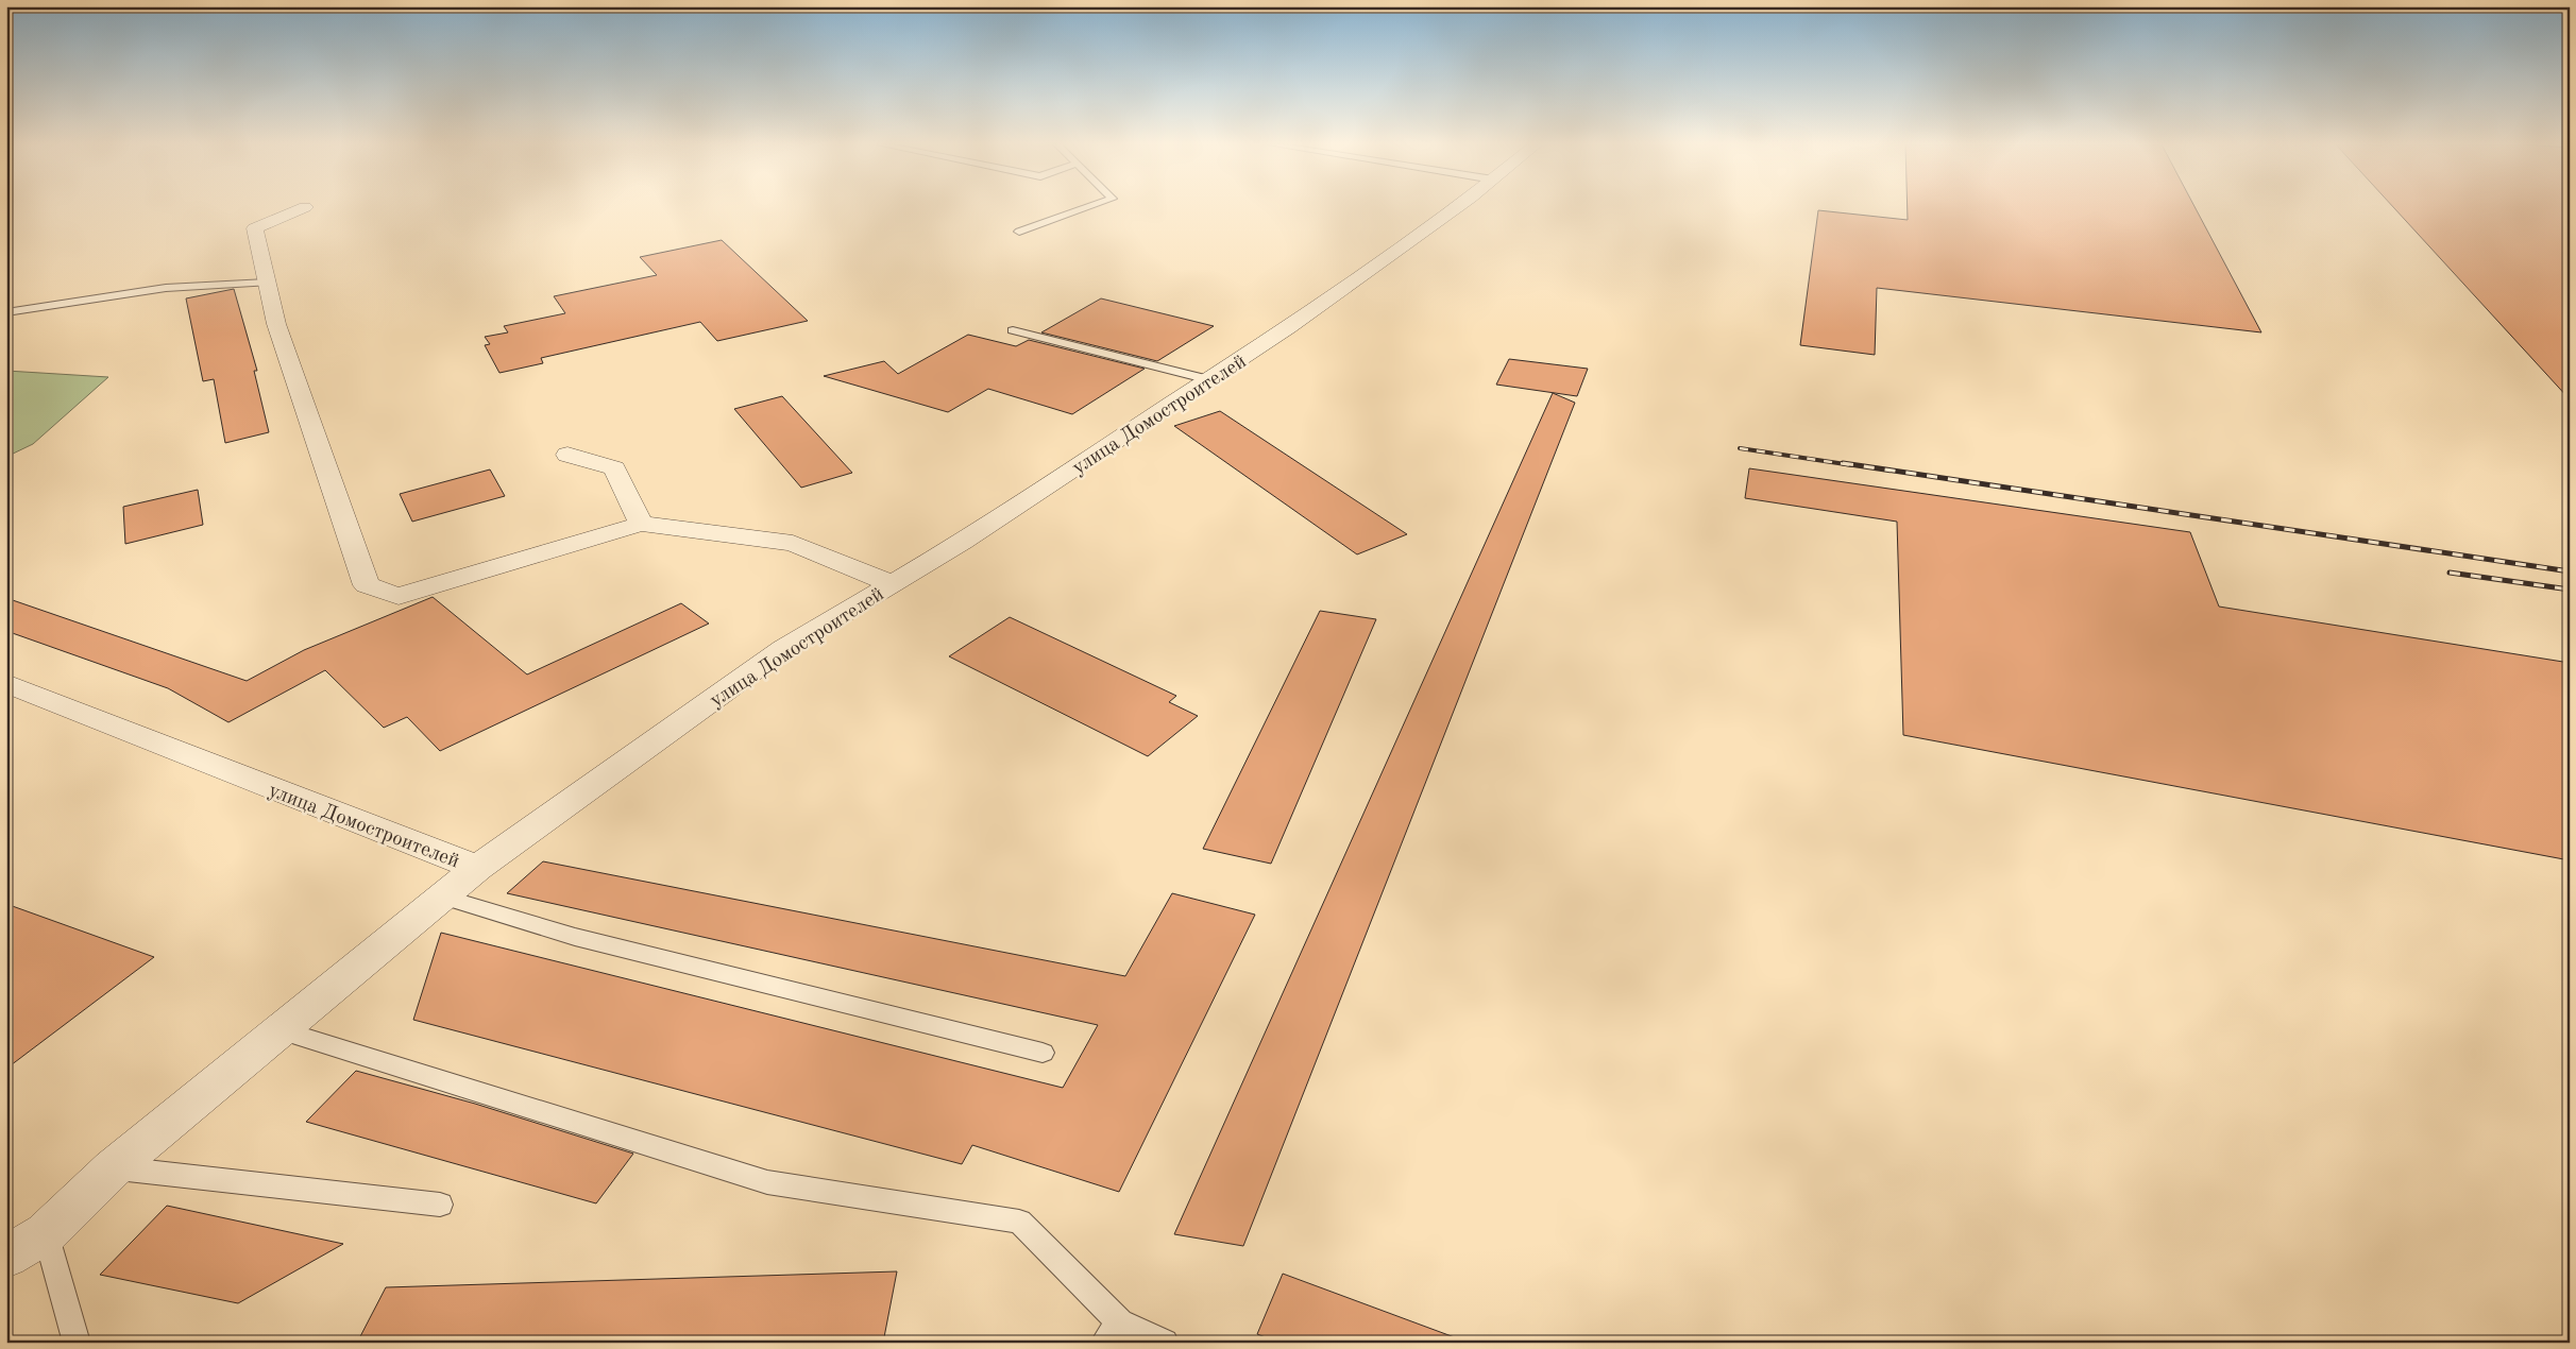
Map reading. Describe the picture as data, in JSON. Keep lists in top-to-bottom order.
{
  "streets": {
    "street": ["улица Домостроителей"]
  }
}
